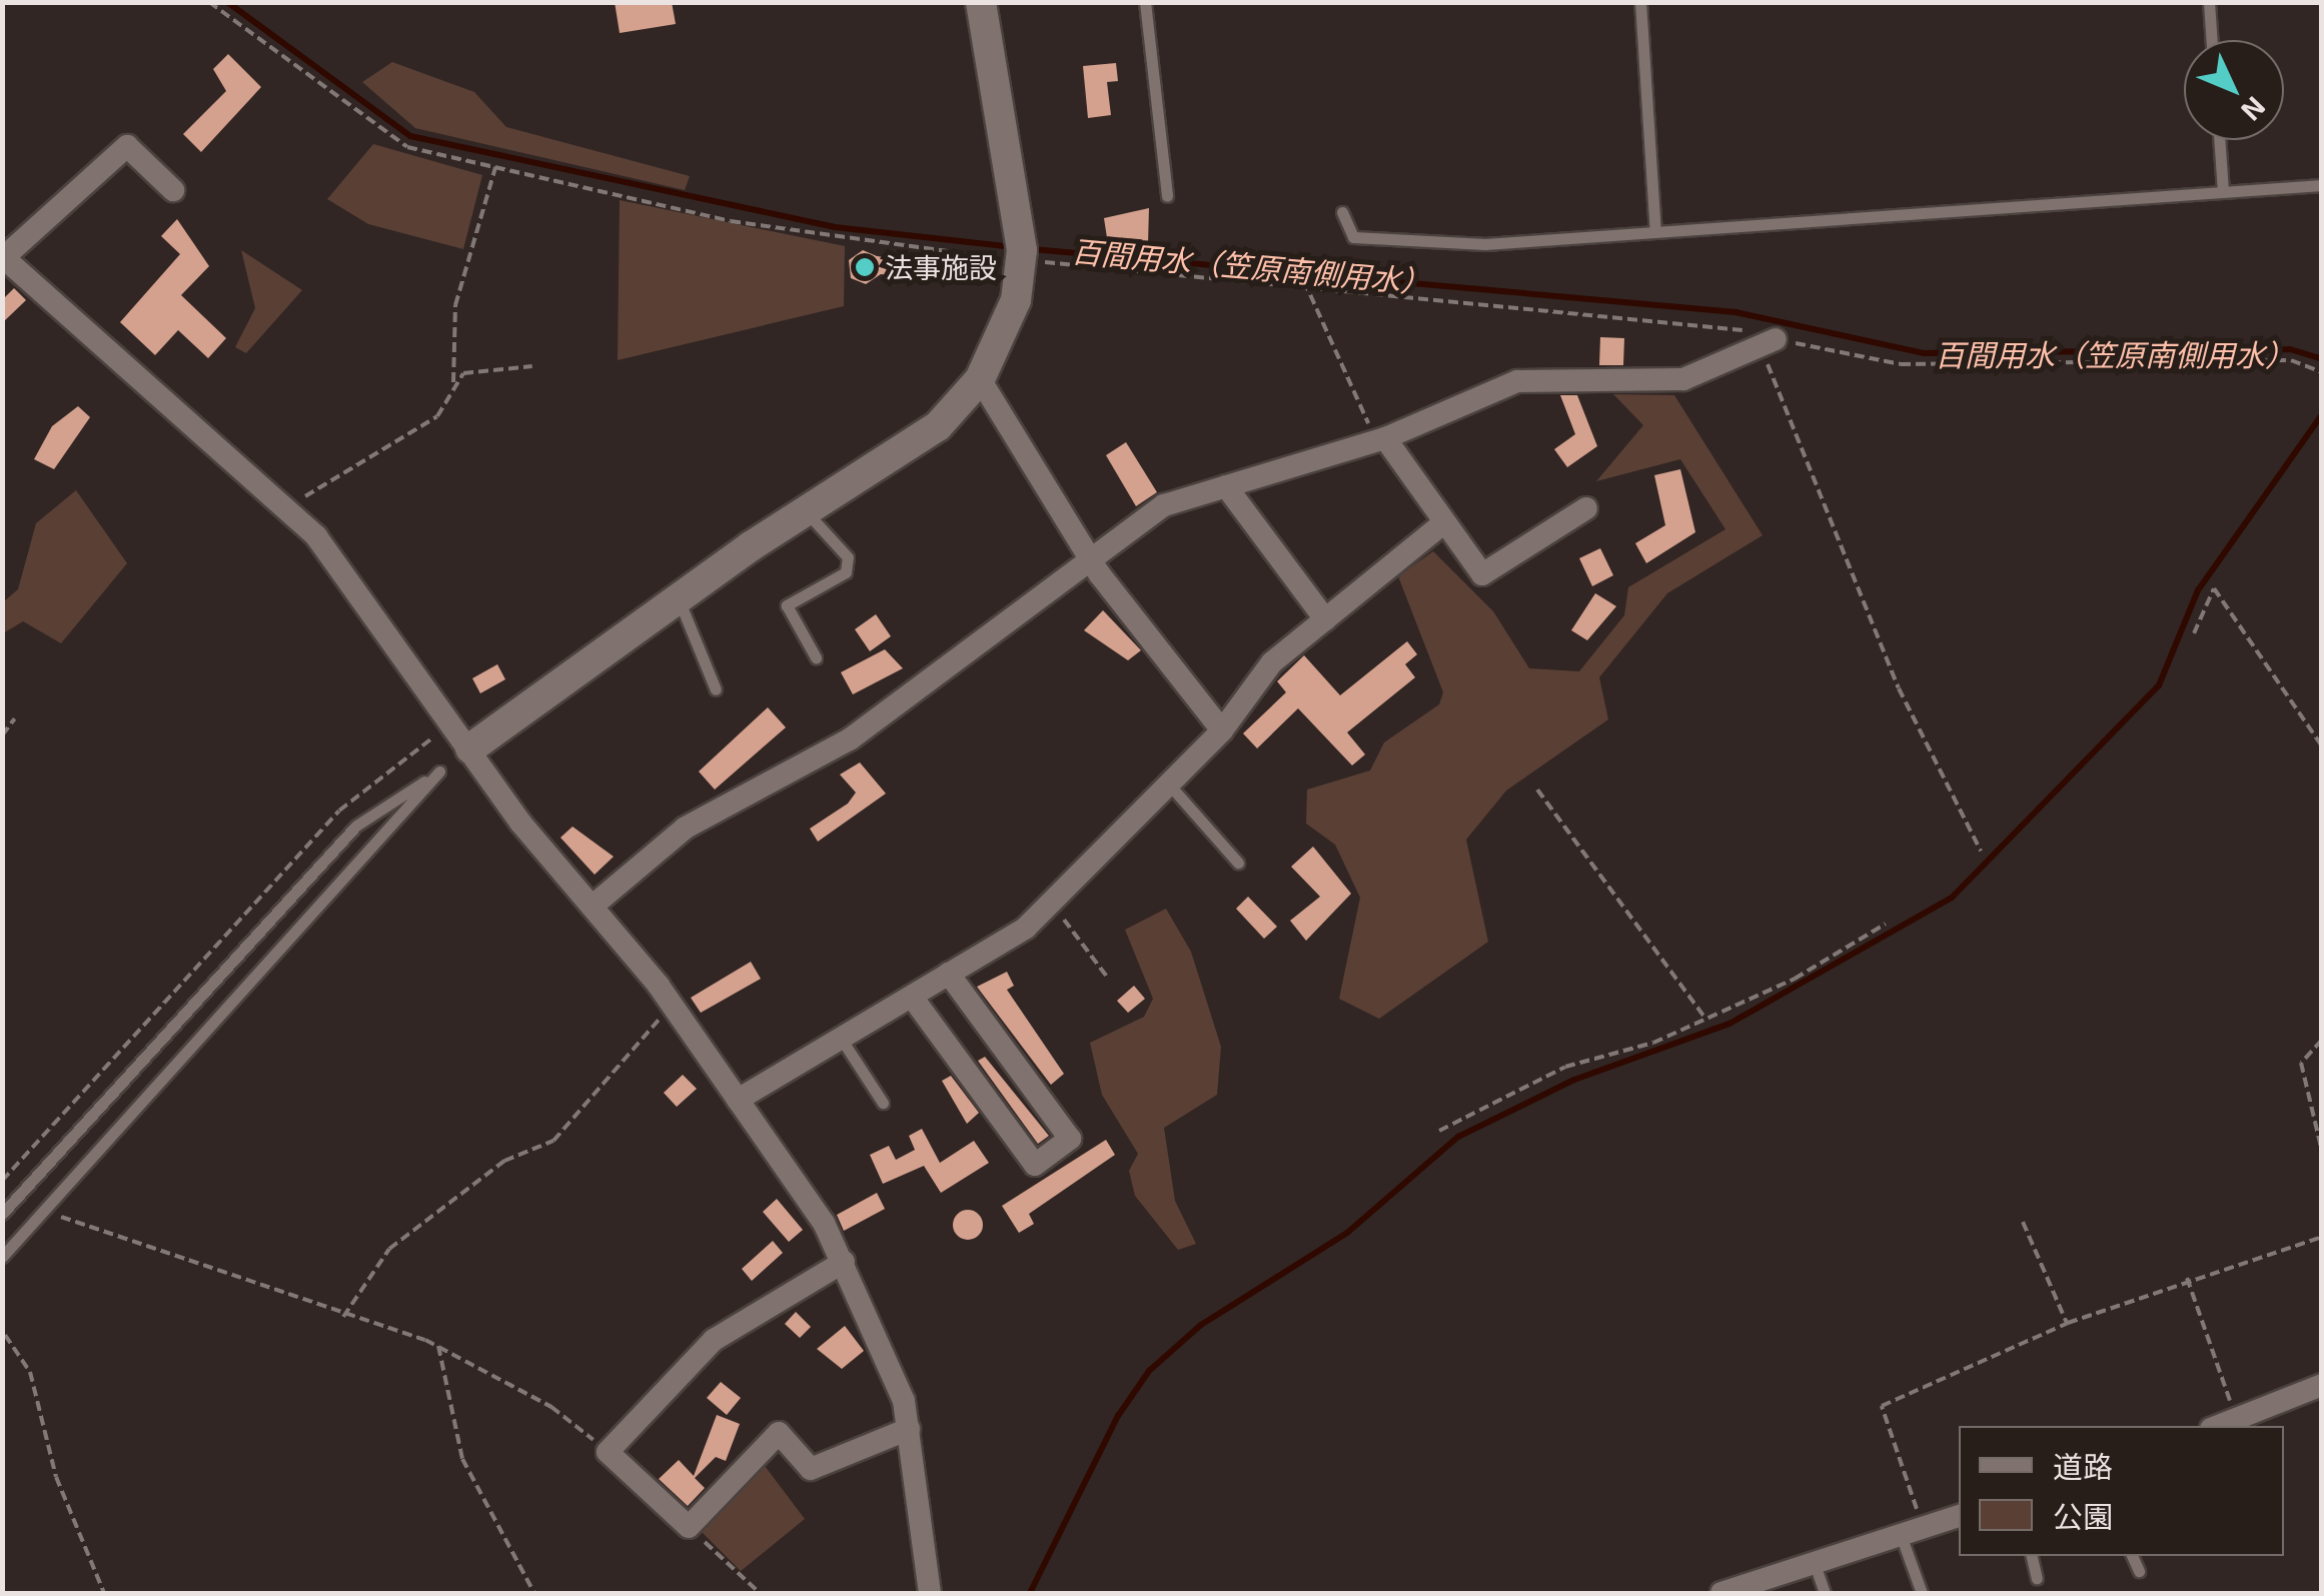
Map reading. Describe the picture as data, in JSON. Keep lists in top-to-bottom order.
{
  "water": ["百間用水（笠原南側用水）"],
  "places": ["法事施設"],
  "legend": ["道路", "公園"],
  "north": "bottom right"
}
